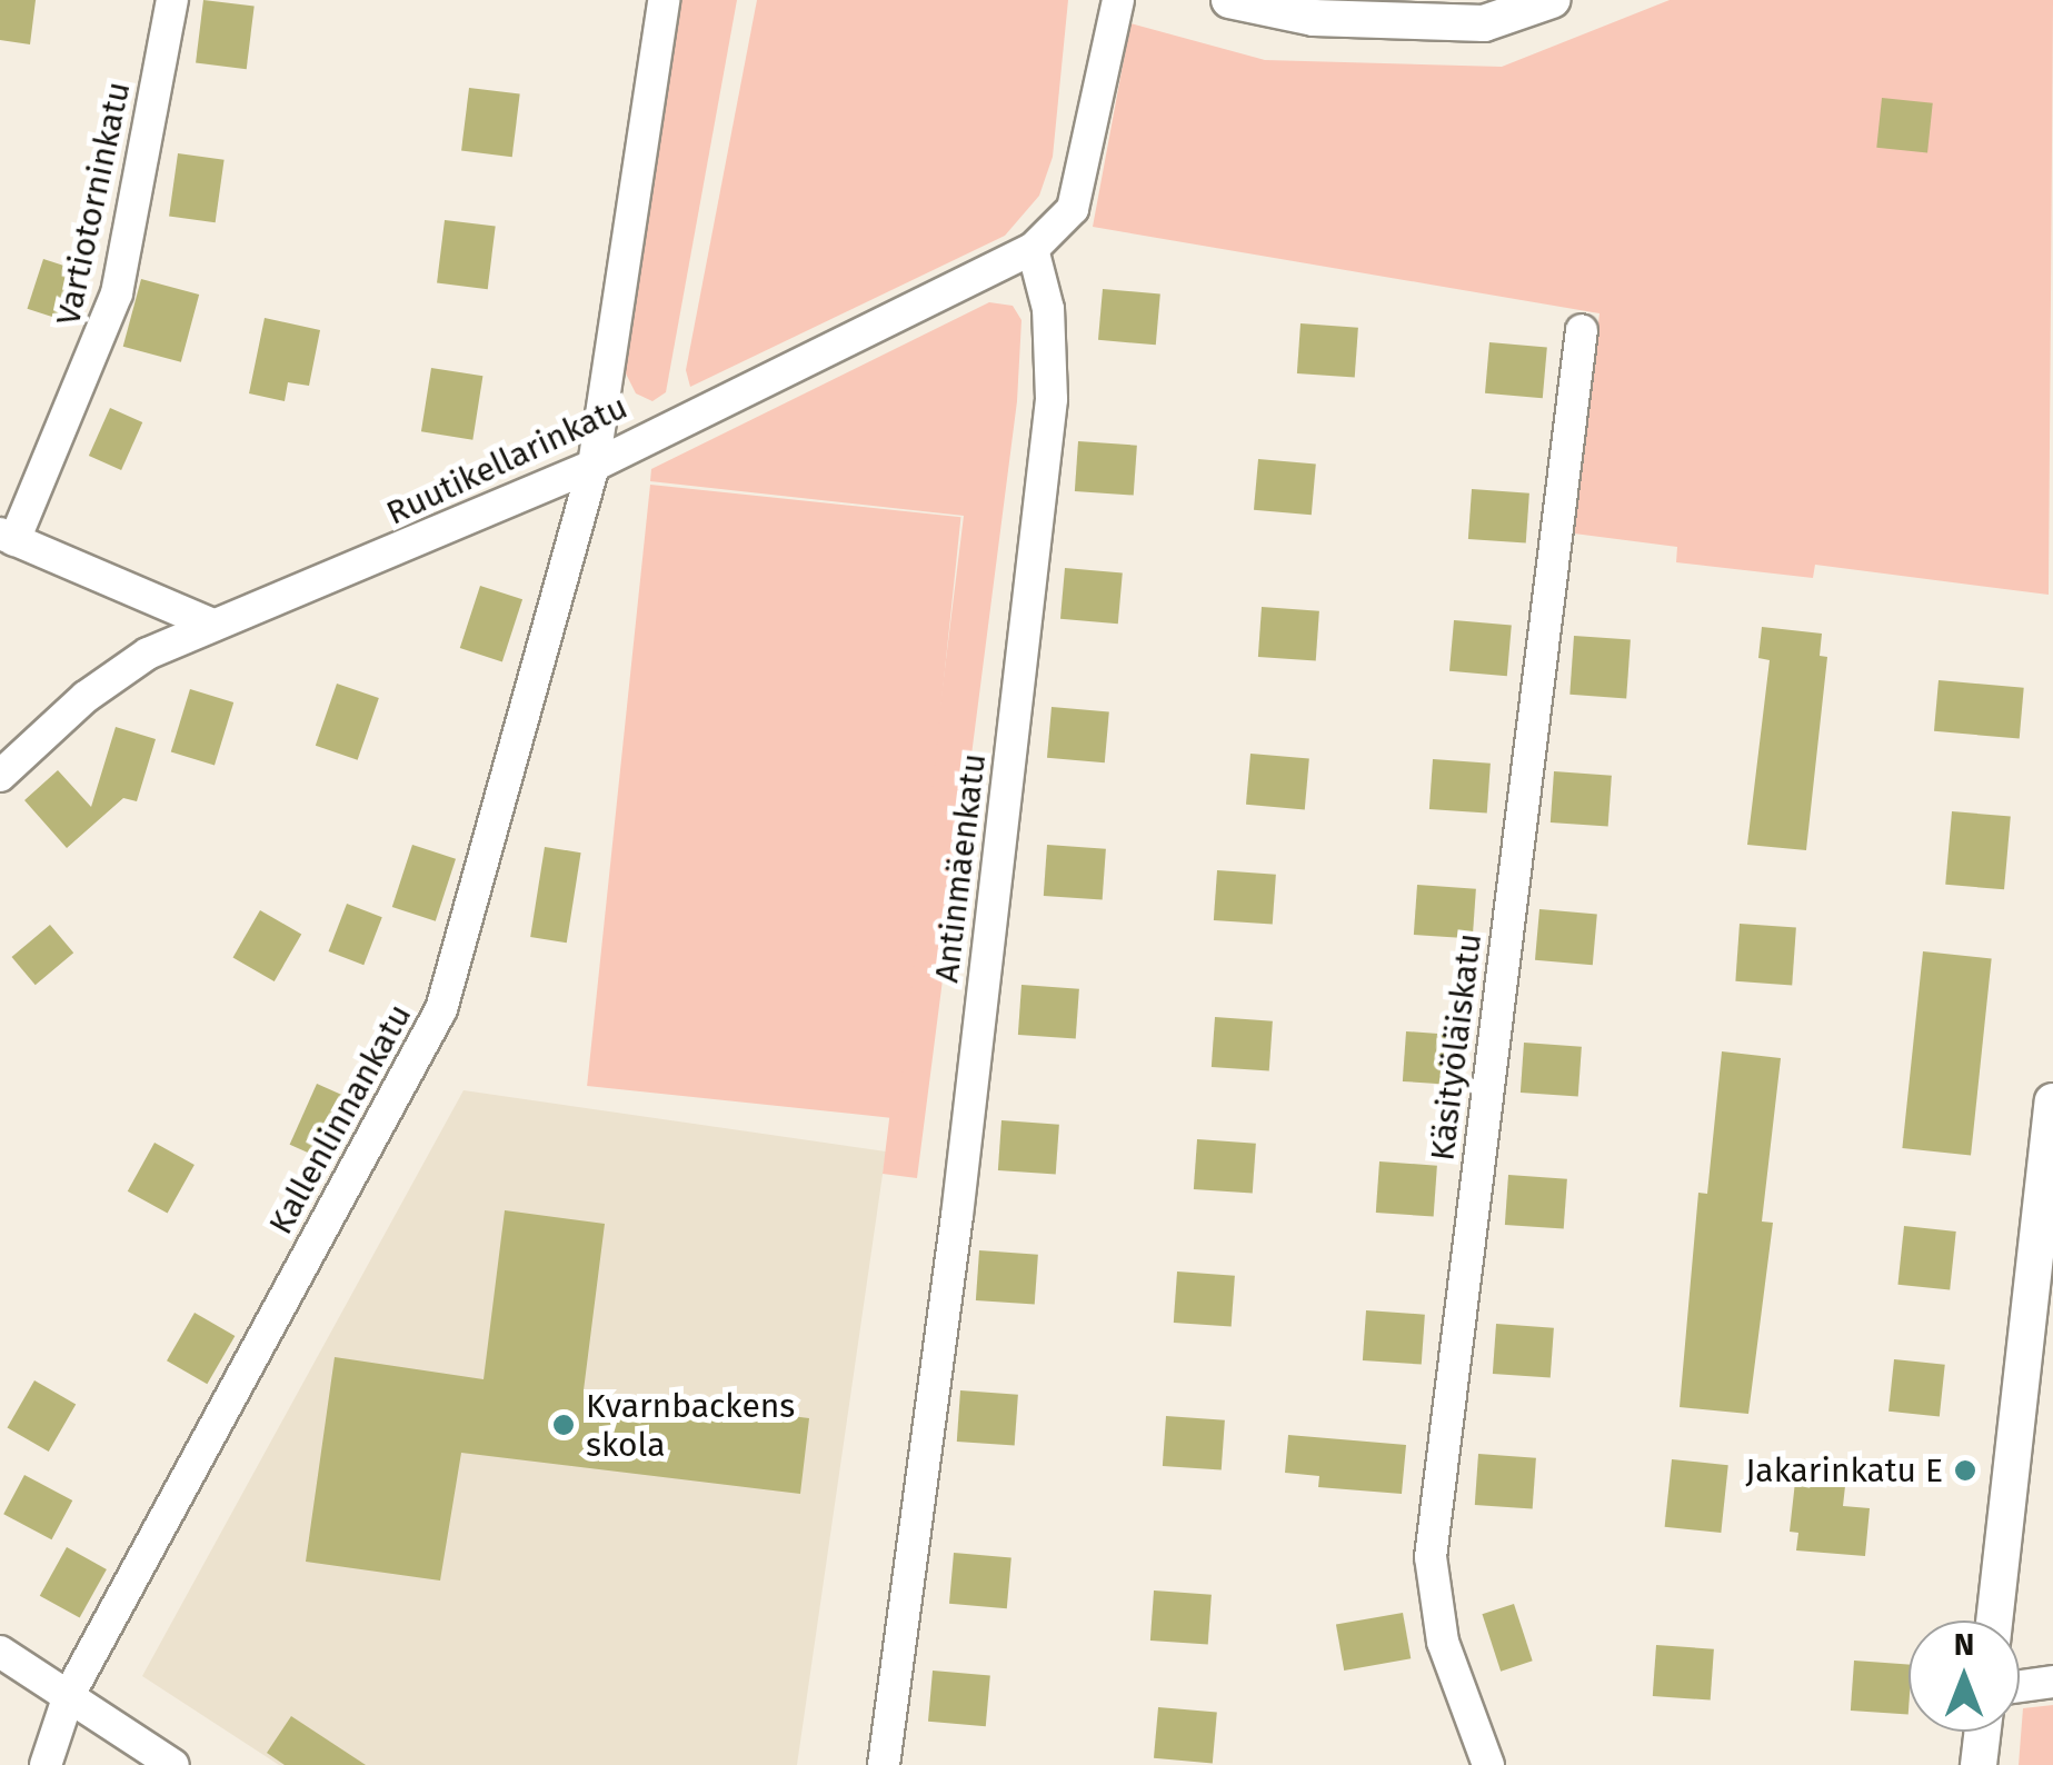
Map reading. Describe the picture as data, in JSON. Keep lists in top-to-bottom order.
{
  "streets": {
    "street": [
      "Vartiotorninkatu",
      "Ruutikellarinkatu",
      "Antinmäenkatu",
      "Käsityöläiskatu",
      "Kallenlinnankatu"
    ]
  },
  "crossings": [
    ["Ruutikellarinkatu", "Antinmäenkatu"],
    ["Ruutikellarinkatu", "Kallenlinnankatu"]
  ],
  "places": ["Kvarnbackens skola", "Jakarinkatu E"],
  "north": "top"
}
